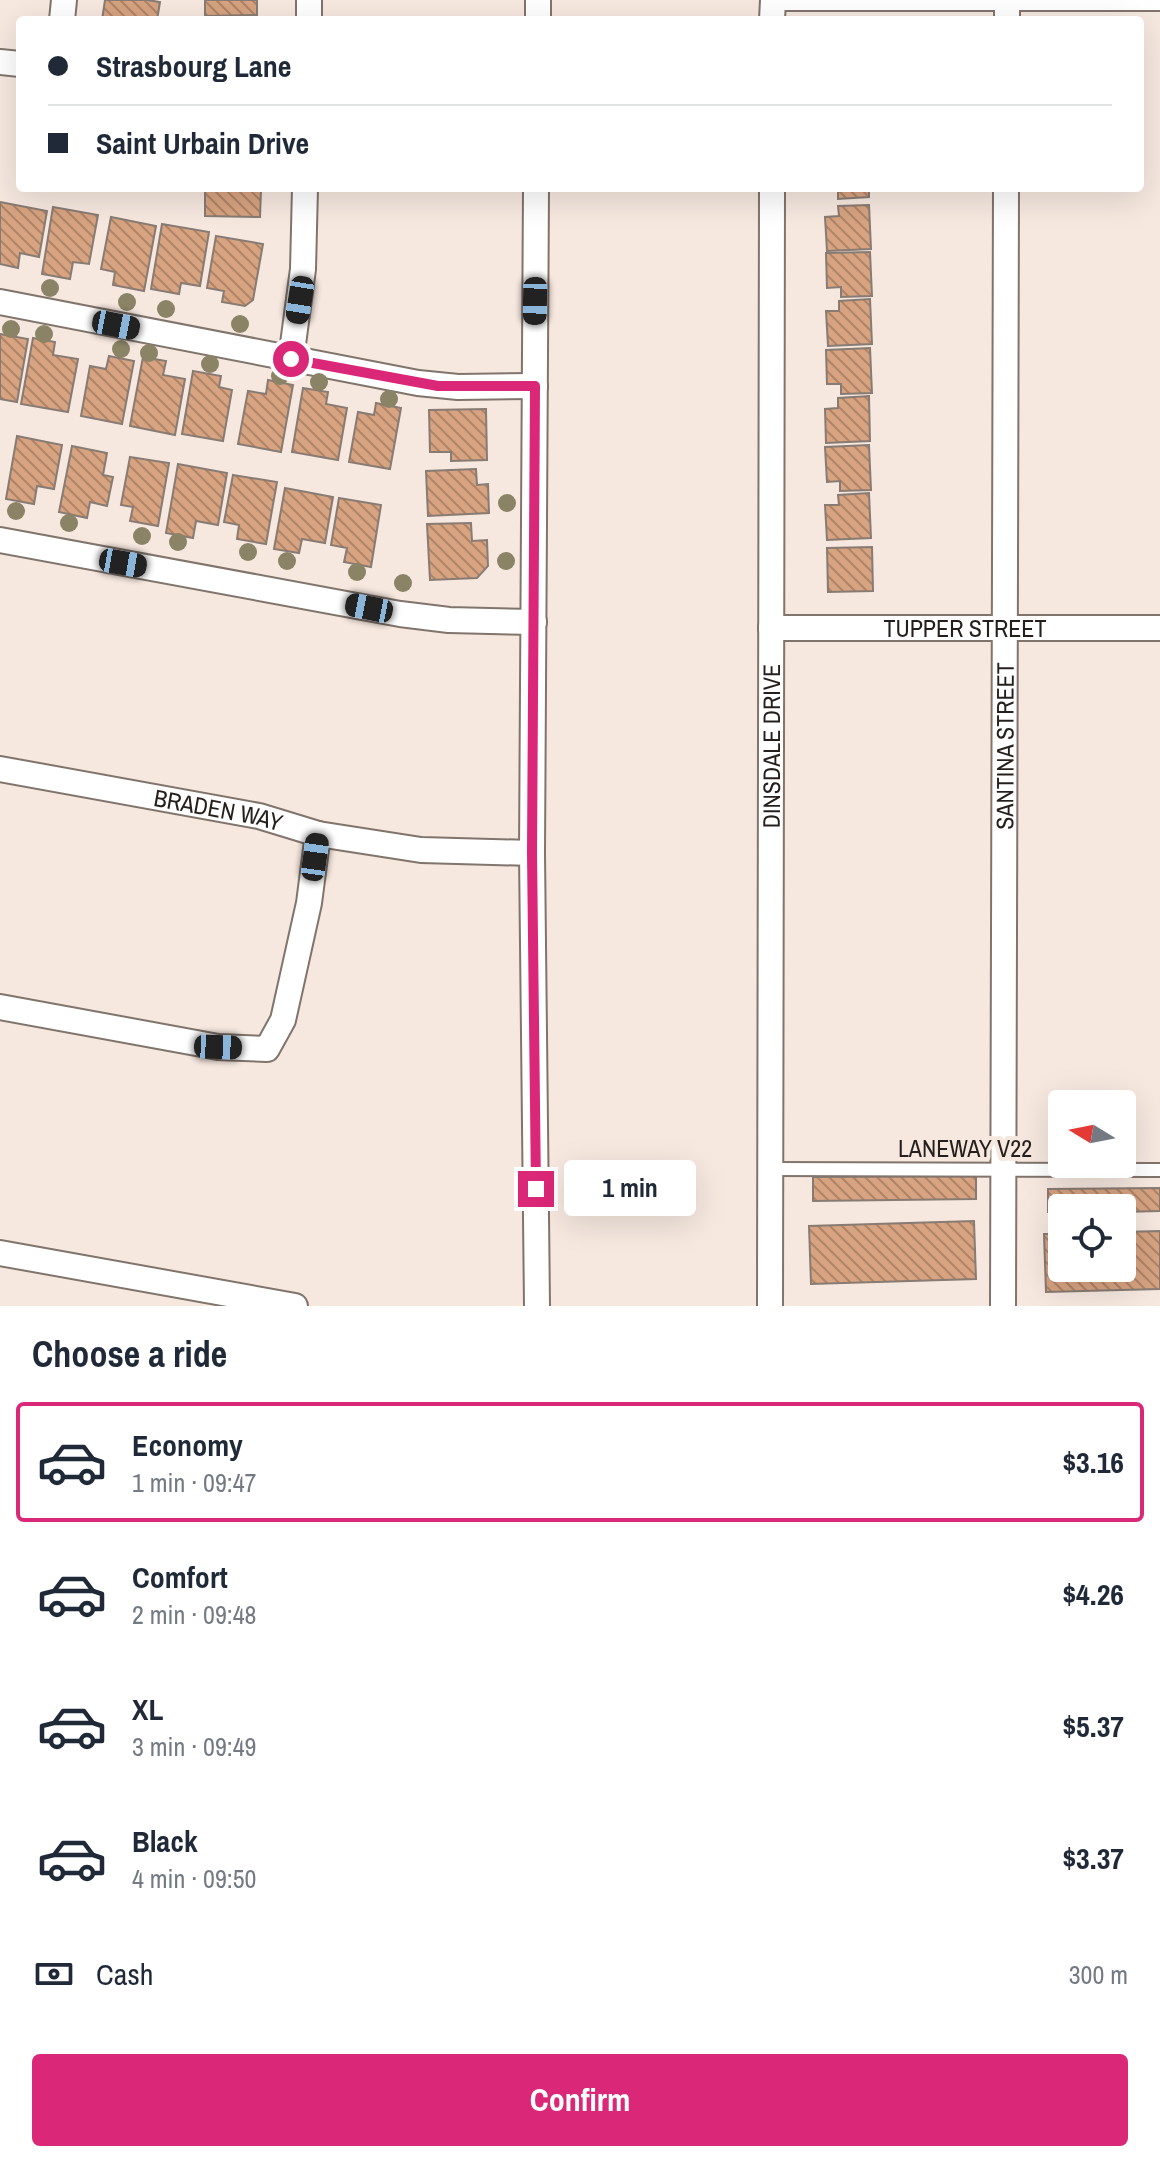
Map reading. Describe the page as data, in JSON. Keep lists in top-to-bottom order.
{
  "streets": {
    "street": [
      "TUPPER STREET",
      "DINSDALE DRIVE",
      "SANTINA STREET",
      "BRADEN WAY"
    ],
    "lane": ["LANEWAY V22"]
  },
  "crossings": [
    ["TUPPER STREET", "DINSDALE DRIVE"],
    ["TUPPER STREET", "SANTINA STREET"],
    ["DINSDALE DRIVE", "LANEWAY V22"],
    ["SANTINA STREET", "LANEWAY V22"]
  ],
  "north": "left",
  "page": {
    "banner": ["Strasbourg Lane", "Saint Urbain Drive"],
    "bubble": "1 min",
    "heading": "Choose a ride",
    "list": [
      {
        "name": "Economy",
        "note": "1 min · 09:47",
        "value": "$3.16"
      },
      {
        "name": "Comfort",
        "note": "2 min · 09:48",
        "value": "$4.26"
      },
      {
        "name": "XL",
        "note": "3 min · 09:49",
        "value": "$5.37"
      },
      {
        "name": "Black",
        "note": "4 min · 09:50",
        "value": "$3.37"
      }
    ],
    "pay": ["Cash", "300 m"],
    "buttons": "Confirm"
  }
}
